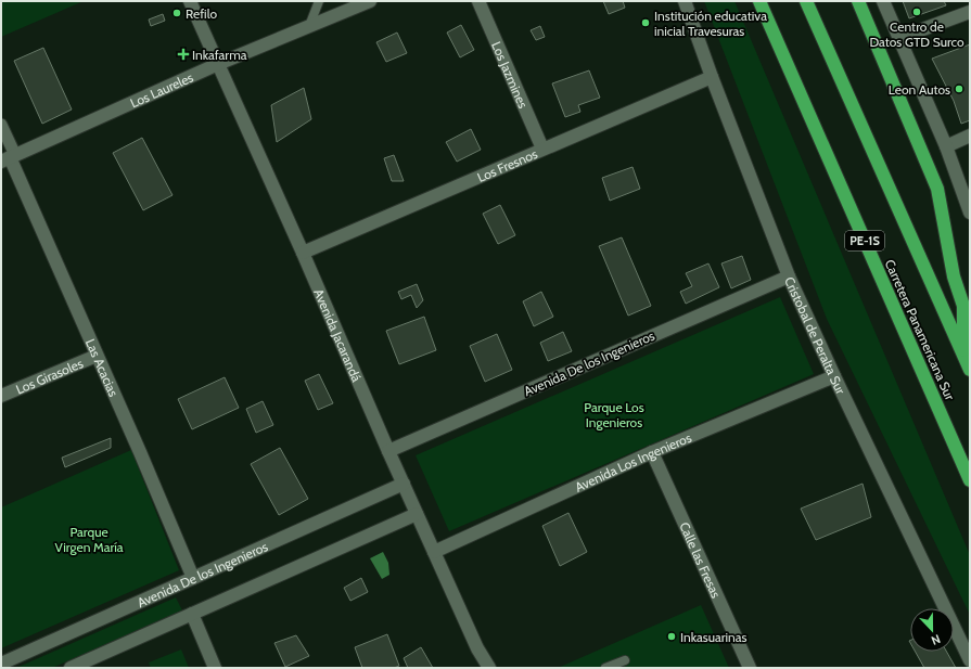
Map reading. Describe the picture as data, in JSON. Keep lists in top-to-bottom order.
{
  "streets": {
    "highway": ["PE-1S", "Carretera Panamericana Sur"],
    "street": [
      "Los Jazmines",
      "Los Laureles",
      "Los Fresnos",
      "Avenida Jacarandá",
      "Cristobal de Peralta Sur",
      "Avenida De los Ingenieros",
      "Las Acacias",
      "Los Girasoles",
      "Avenida Los Ingenieros",
      "Calle las Fresas"
    ]
  },
  "crossings": [
    ["Los Jazmines", "Los Fresnos"],
    ["Los Laureles", "Avenida Jacarandá"],
    ["Los Laureles", "Las Acacias"],
    ["Los Fresnos", "Avenida Jacarandá"],
    ["Los Fresnos", "Cristobal de Peralta Sur"],
    ["Avenida Jacarandá", "Avenida De los Ingenieros"],
    ["Avenida Jacarandá", "Avenida Los Ingenieros"],
    ["Cristobal de Peralta Sur", "Avenida De los Ingenieros"],
    ["Cristobal de Peralta Sur", "Avenida Los Ingenieros"],
    ["Avenida De los Ingenieros", "Las Acacias"],
    ["Las Acacias", "Los Girasoles"],
    ["Avenida Los Ingenieros", "Calle las Fresas"]
  ],
  "parks": ["Parque Los Ingenieros", "Parque Virgen María"],
  "places": {
    "other": [
      "Centro de Datos GTD Surco",
      "Refilo",
      "Institución educativa inicial Travesuras",
      "Leon Autos",
      "Inkasuarinas"
    ],
    "health": ["Inkafarma"]
  },
  "north": "bottom"
}
